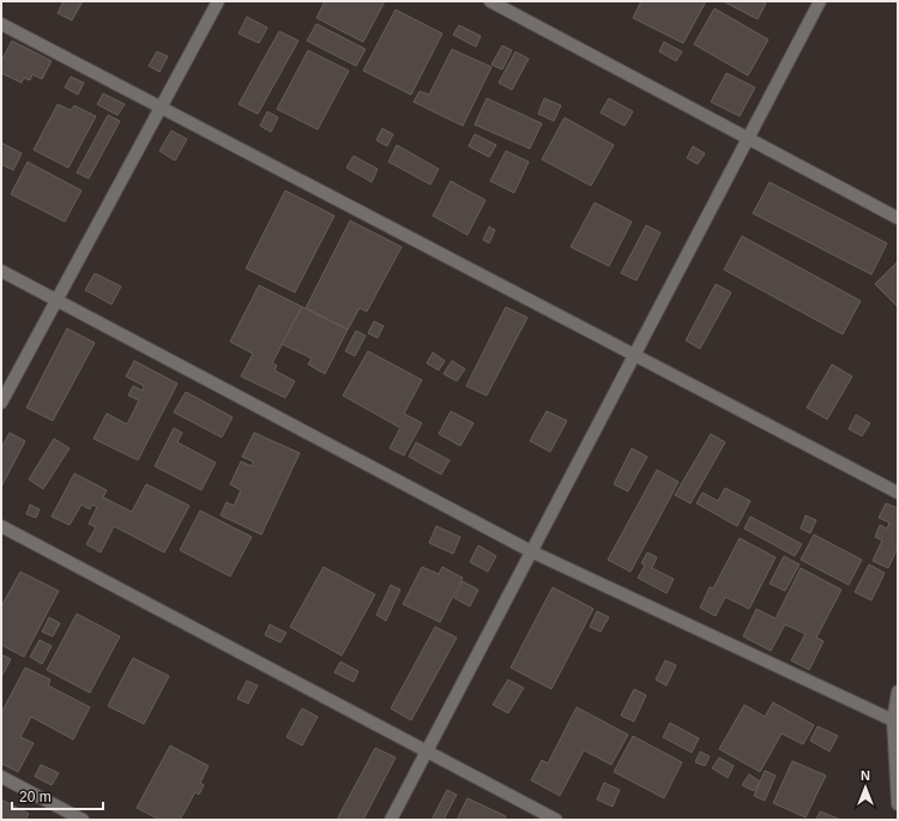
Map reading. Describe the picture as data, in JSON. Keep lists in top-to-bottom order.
{
  "scale_bar": "20 m",
  "north": "top"
}
